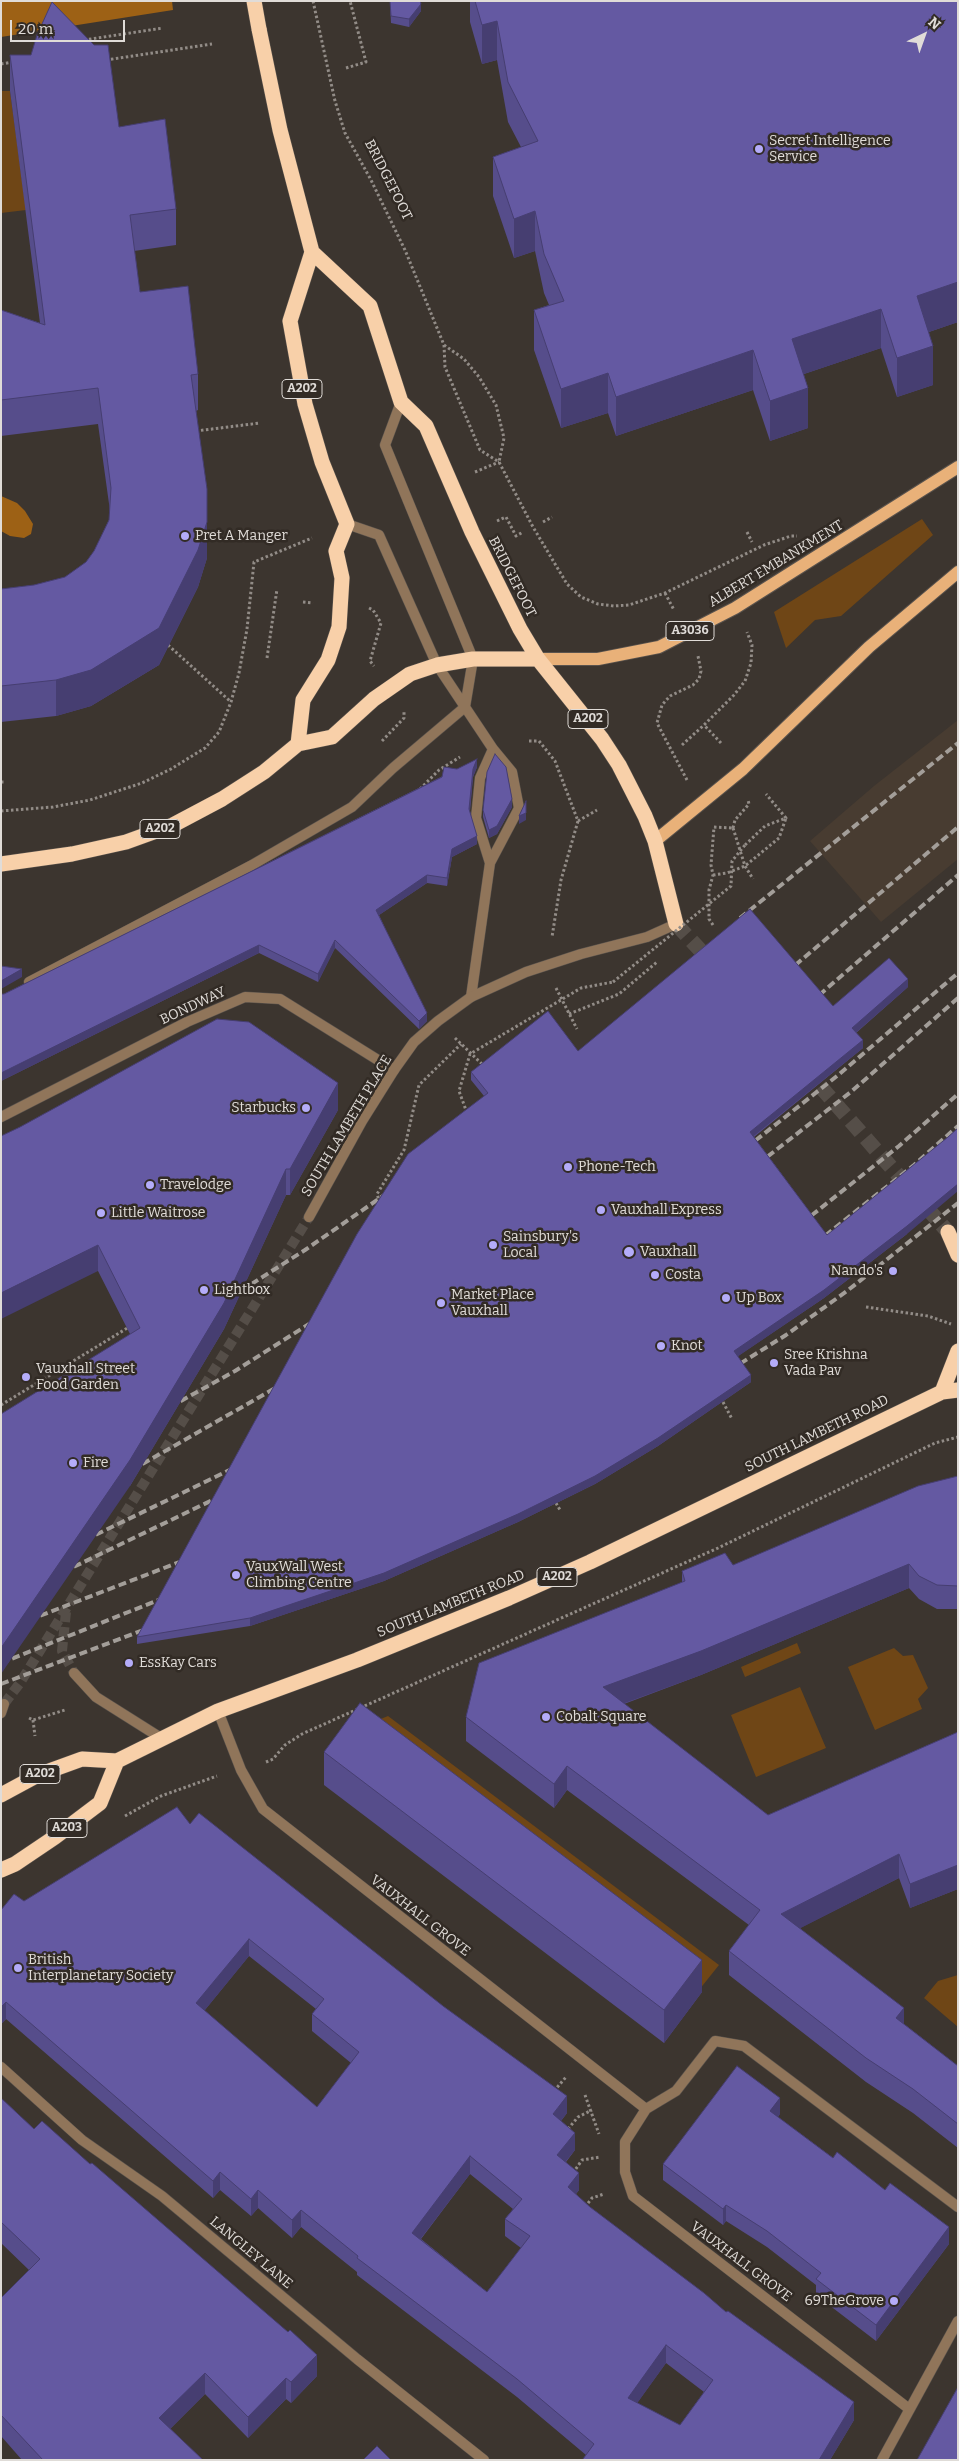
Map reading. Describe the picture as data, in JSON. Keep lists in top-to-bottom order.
{
  "streets": {
    "highway": [
      "BRIDGEFOOT",
      "A202",
      "SOUTH LAMBETH ROAD",
      "A203"
    ],
    "main road": ["ALBERT EMBANKMENT", "A3036"],
    "street": [
      "BONDWAY",
      "SOUTH LAMBETH PLACE",
      "VAUXHALL GROVE",
      "LANGLEY LANE"
    ]
  },
  "crossings": [
    ["BRIDGEFOOT", "A202"],
    ["BRIDGEFOOT", "ALBERT EMBANKMENT"],
    ["BRIDGEFOOT", "SOUTH LAMBETH PLACE"],
    ["A202", "ALBERT EMBANKMENT"],
    ["A202", "SOUTH LAMBETH ROAD"],
    ["A202", "A203"],
    ["BONDWAY", "SOUTH LAMBETH PLACE"],
    ["SOUTH LAMBETH ROAD", "A203"],
    ["SOUTH LAMBETH ROAD", "VAUXHALL GROVE"]
  ],
  "places": [
    "Secret Intelligence Service",
    "Pret A Manger",
    "Starbucks",
    "Phone-Tech",
    "Travelodge",
    "Vauxhall Express",
    "Little Waitrose",
    "Sainsbury's Local",
    "Vauxhall",
    "Nando's",
    "Costa",
    "Lightbox",
    "Up Box",
    "Market Place Vauxhall",
    "Knot",
    "Sree Krishna Vada Pav",
    "Vauxhall Street Food Garden",
    "Fire",
    "VauxWall West Climbing Centre",
    "EssKay Cars",
    "Cobalt Square",
    "British Interplanetary Society",
    "69TheGrove"
  ],
  "scale_bar": "20 m",
  "north": "top right"
}
